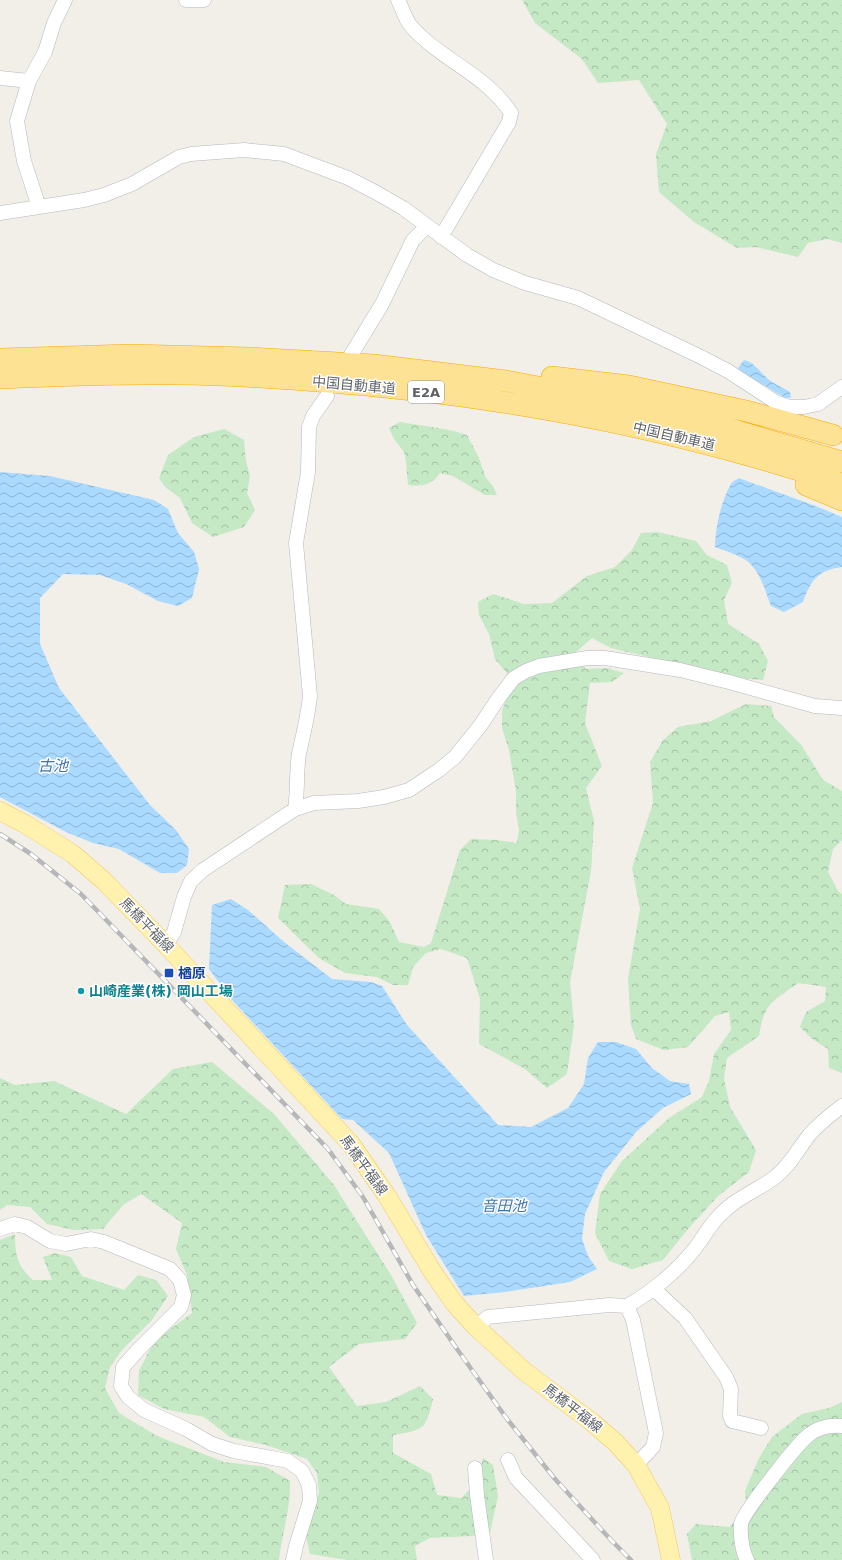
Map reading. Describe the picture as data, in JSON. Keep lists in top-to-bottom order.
{
  "streets": {
    "highway": ["中国自動車道", "E2A"],
    "main road": ["馬橋平福線"]
  },
  "water": ["古池", "音田池"],
  "places": {
    "transit": ["楢原"],
    "other": ["山崎産業(株) 岡山工場"]
  }
}
